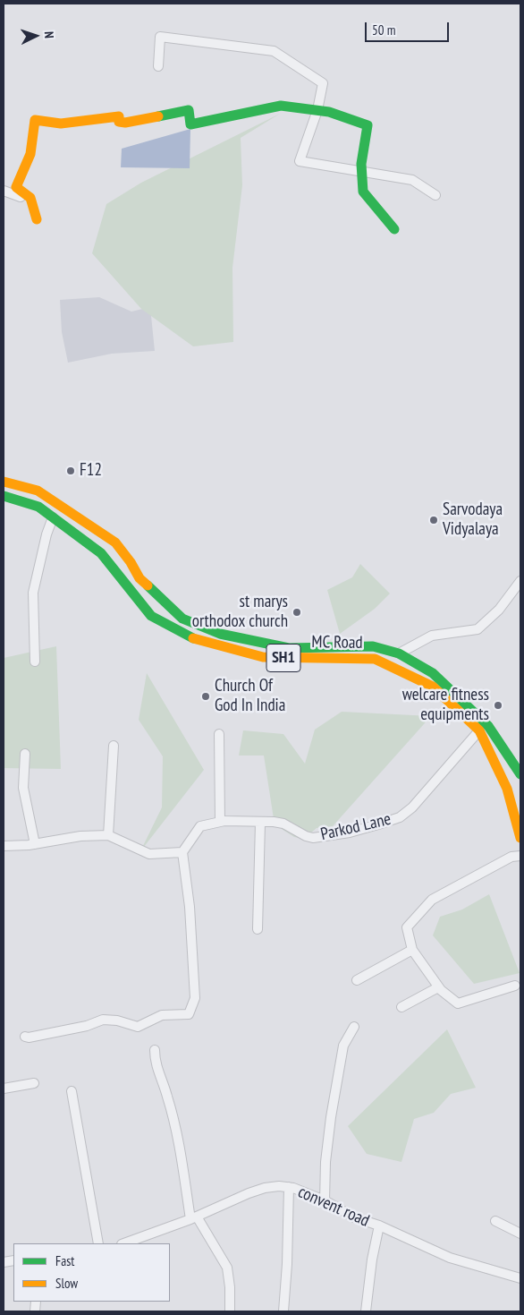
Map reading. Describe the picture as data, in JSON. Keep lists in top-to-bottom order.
{
  "streets": {
    "main road": ["MC Road", "SH1"],
    "street": ["Parkod Lane", "convent road"]
  },
  "crossings": [
    ["MC Road", "Parkod Lane"]
  ],
  "places": [
    "F12",
    "Sarvodaya Vidyalaya",
    "st marys orthodox church",
    "Church Of God In India",
    "welcare fitness equipments"
  ],
  "legend": ["Fast", "Slow"],
  "scale_bar": "50 m",
  "north": "right"
}
